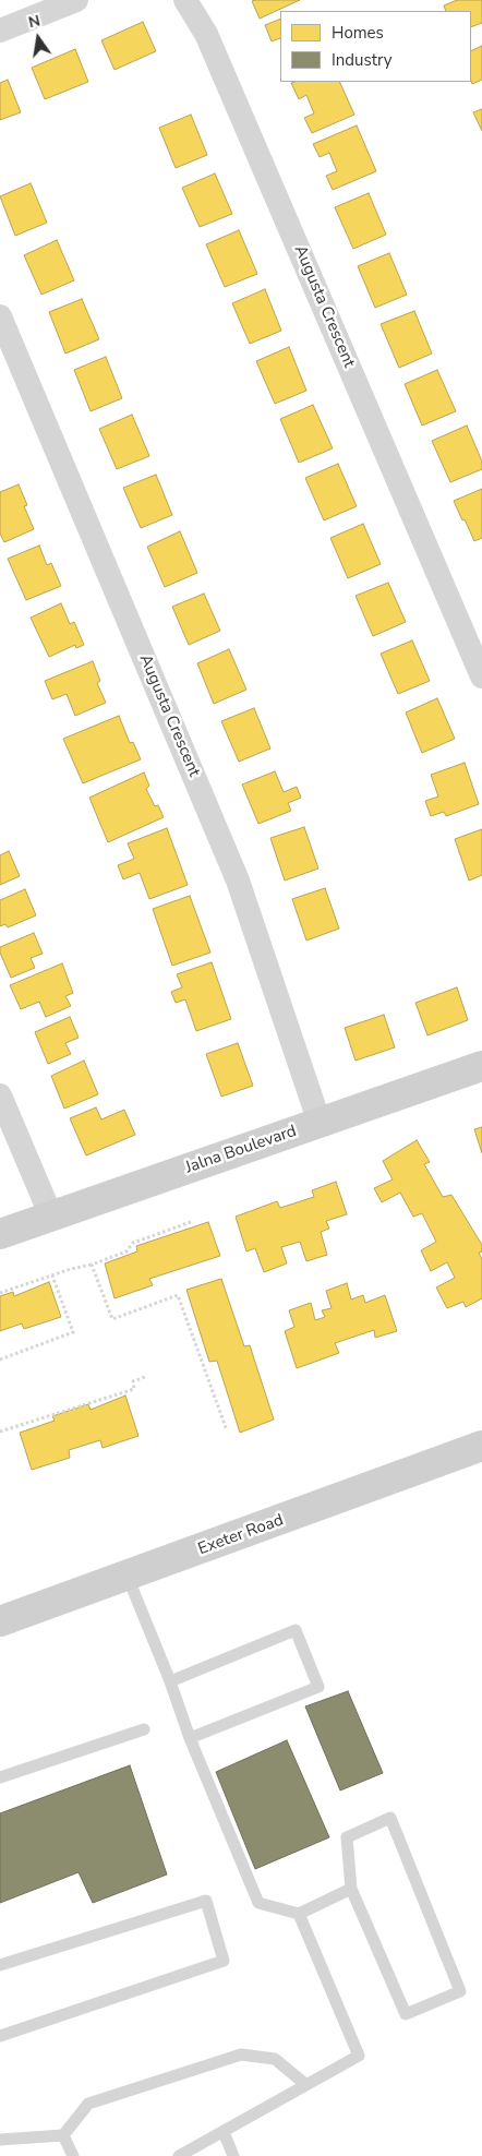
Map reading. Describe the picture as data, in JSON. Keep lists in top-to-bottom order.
{
  "streets": {
    "street": ["Augusta Crescent", "Jalna Boulevard", "Exeter Road"]
  },
  "crossings": [
    ["Augusta Crescent", "Jalna Boulevard"]
  ],
  "legend": ["Homes", "Industry"],
  "north": "top"
}
